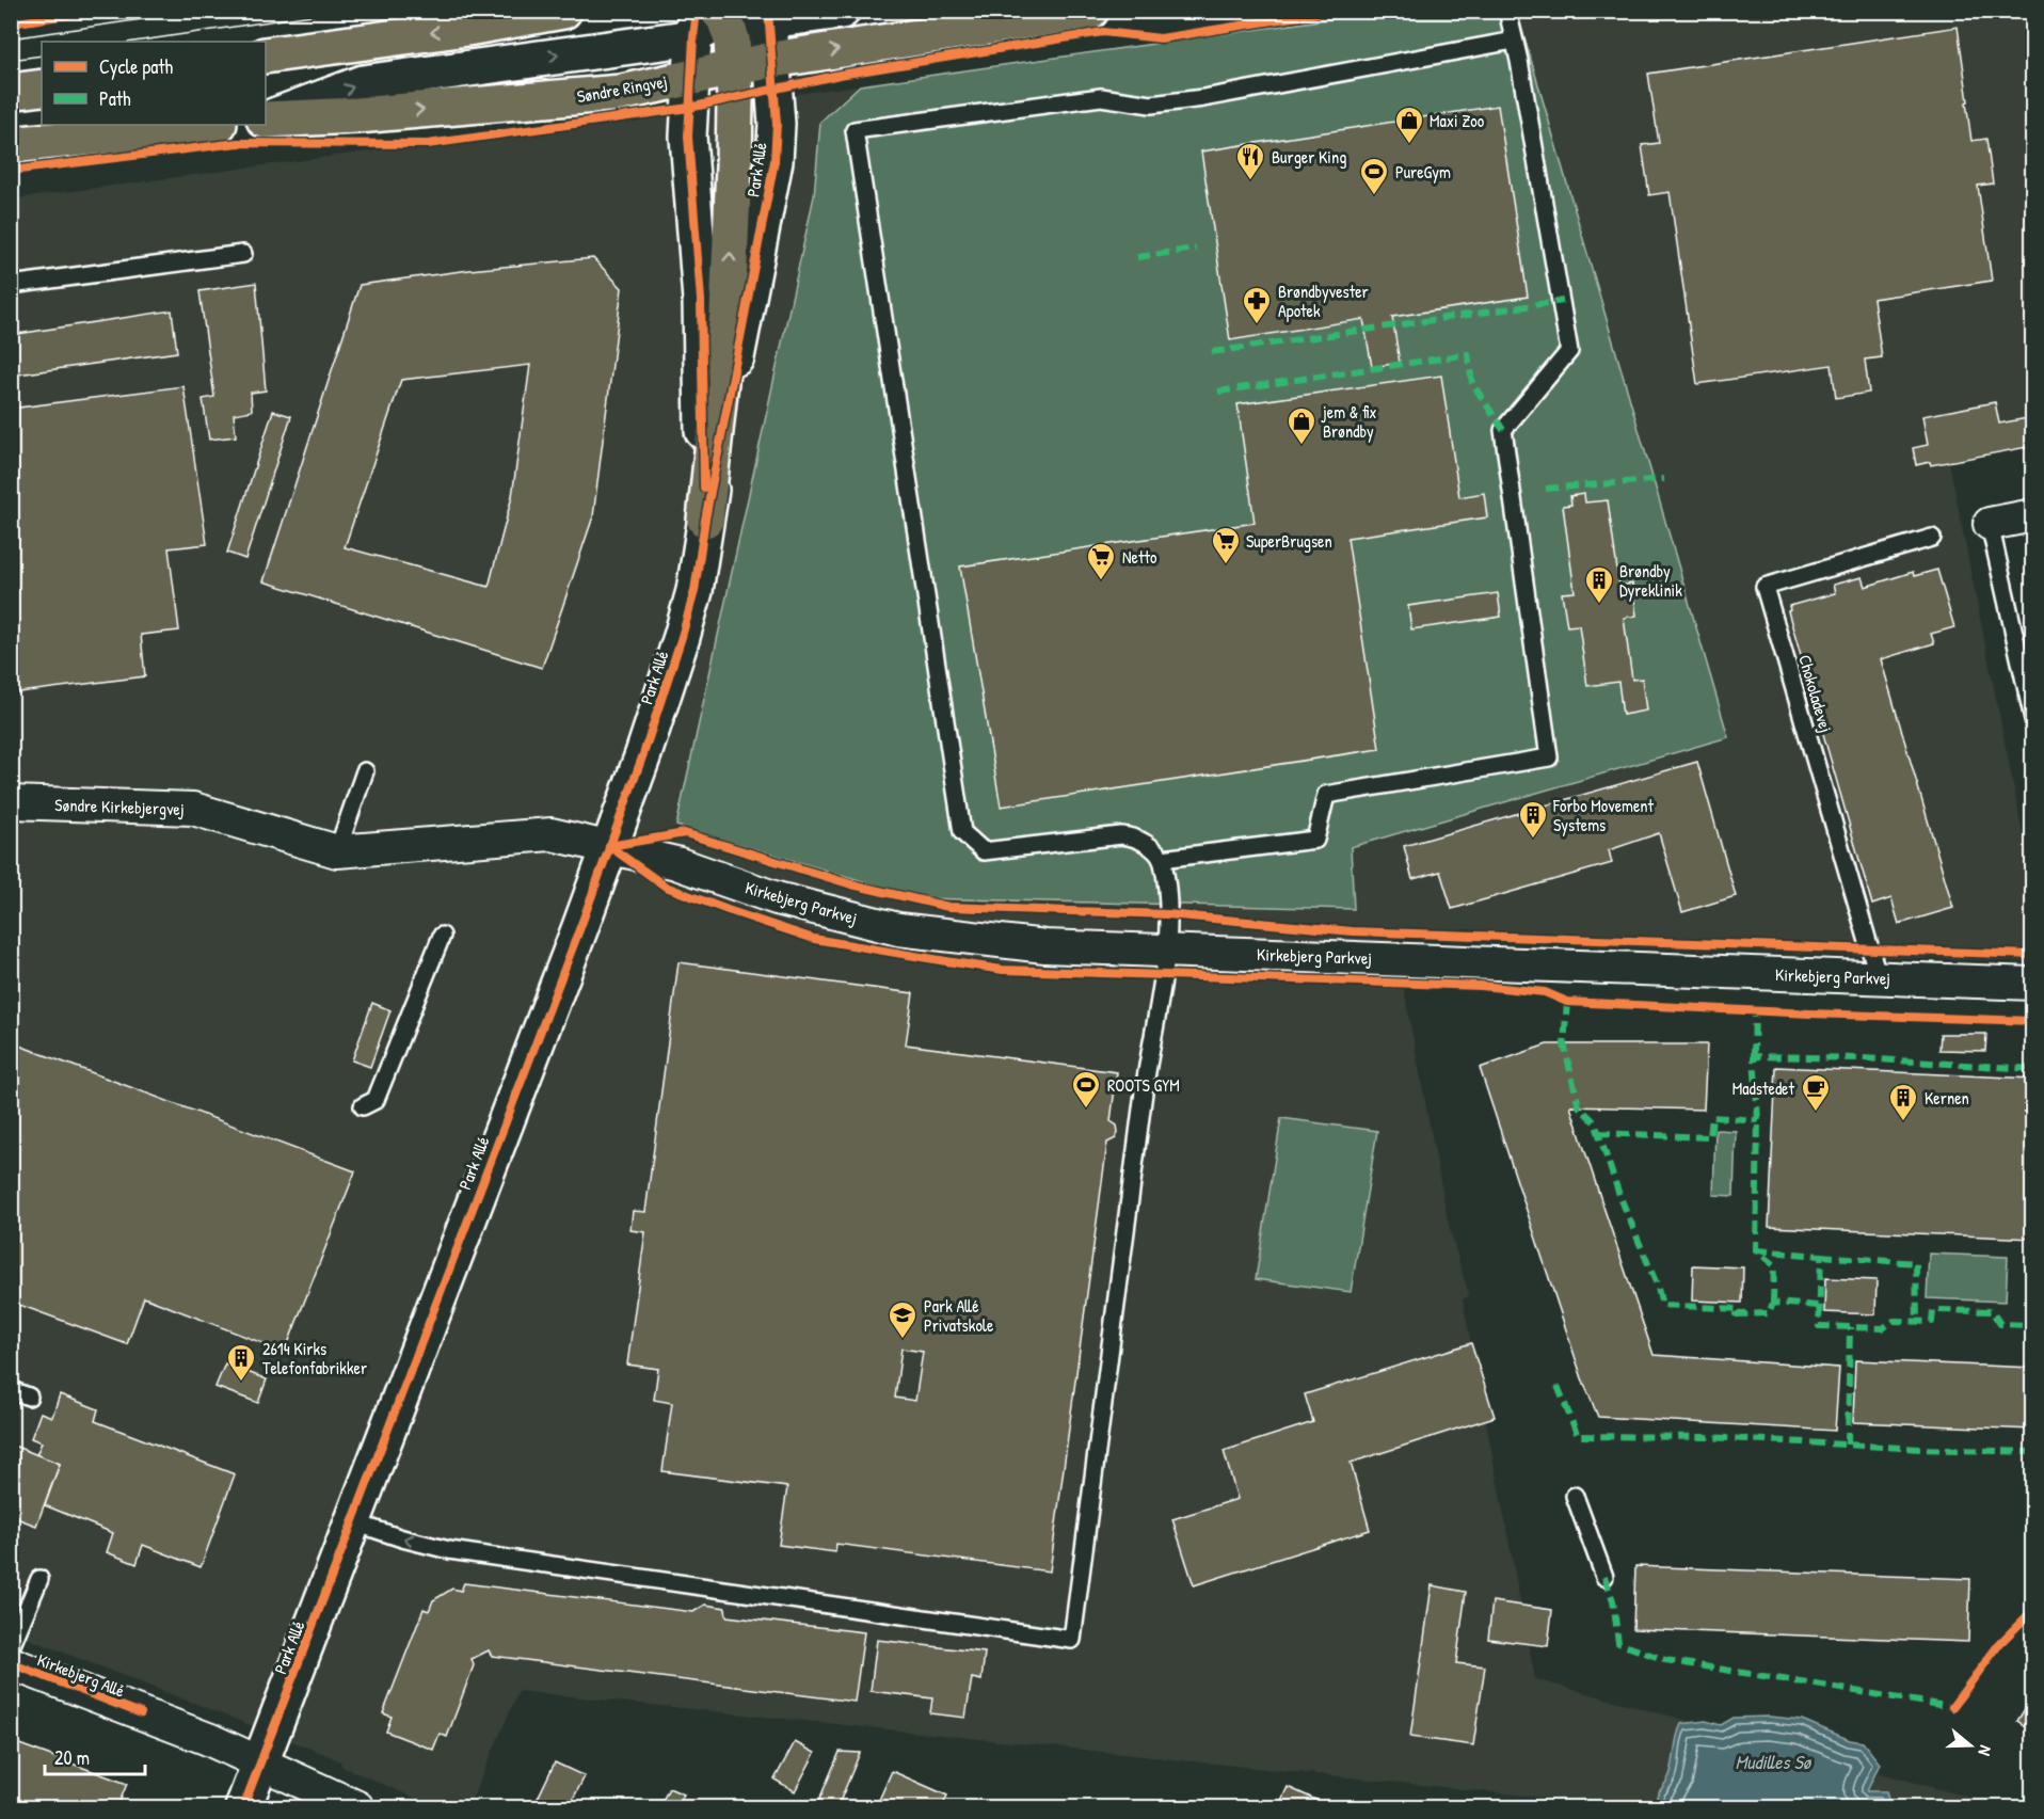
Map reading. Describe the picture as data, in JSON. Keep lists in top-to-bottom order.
{
  "streets": {
    "main road": ["Søndre Ringvej"],
    "street": [
      "Park Allé",
      "Søndre Kirkebjergvej",
      "Kirkebjerg Parkvej",
      "Kirkebjerg Allé"
    ],
    "lane": ["Chokoladevej"]
  },
  "crossings": [
    ["Søndre Ringvej", "Park Allé"],
    ["Park Allé", "Søndre Kirkebjergvej"],
    ["Park Allé", "Kirkebjerg Parkvej"],
    ["Park Allé", "Kirkebjerg Allé"],
    ["Chokoladevej", "Kirkebjerg Parkvej"],
    ["Søndre Kirkebjergvej", "Kirkebjerg Parkvej"]
  ],
  "water": ["Mudilles Sø"],
  "places": {
    "shop": ["Maxi Zoo", "jem & fix Brøndby"],
    "restaurant": ["Burger King"],
    "sports": ["PureGym", "ROOTS GYM"],
    "pharmacy": ["Brøndbyvester Apotek"],
    "supermarket": ["SuperBrugsen", "Netto"],
    "building": [
      "Brøndby Dyreklinik",
      "Forbo Movement Systems",
      "Kernen",
      "2614 Kirks Telefonfabrikker"
    ],
    "cafe": ["Madstedet"],
    "school or university": ["Park Allé Privatskole"]
  },
  "legend": ["Cycle path", "Path"],
  "scale_bar": "20 m",
  "north": "right"
}
